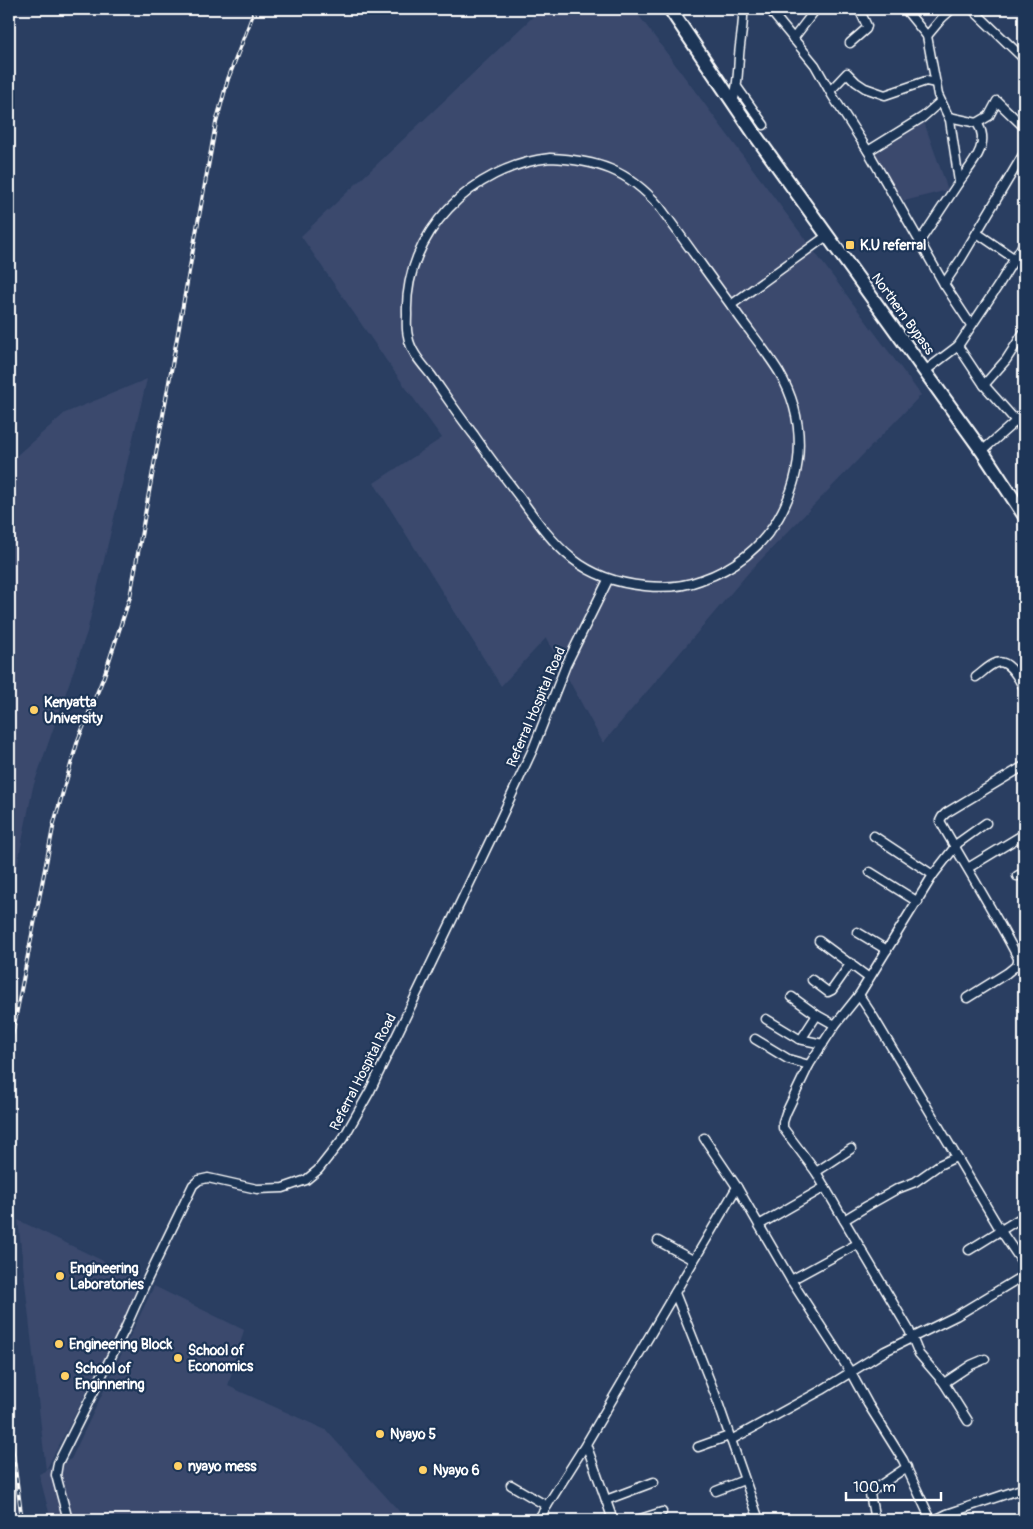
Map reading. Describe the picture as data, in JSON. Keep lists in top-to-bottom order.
{
  "streets": {
    "main road": ["Northern Bypass"],
    "street": ["Referral Hospital Road"]
  },
  "places": {
    "transit": ["K.U referral"],
    "other": [
      "Kenyatta University",
      "Engineering Laboratories",
      "Engineering Block",
      "School of Economics",
      "School of Enginnering",
      "Nyayo 5",
      "nyayo mess",
      "Nyayo 6"
    ]
  },
  "scale_bar": "100 m"
}
